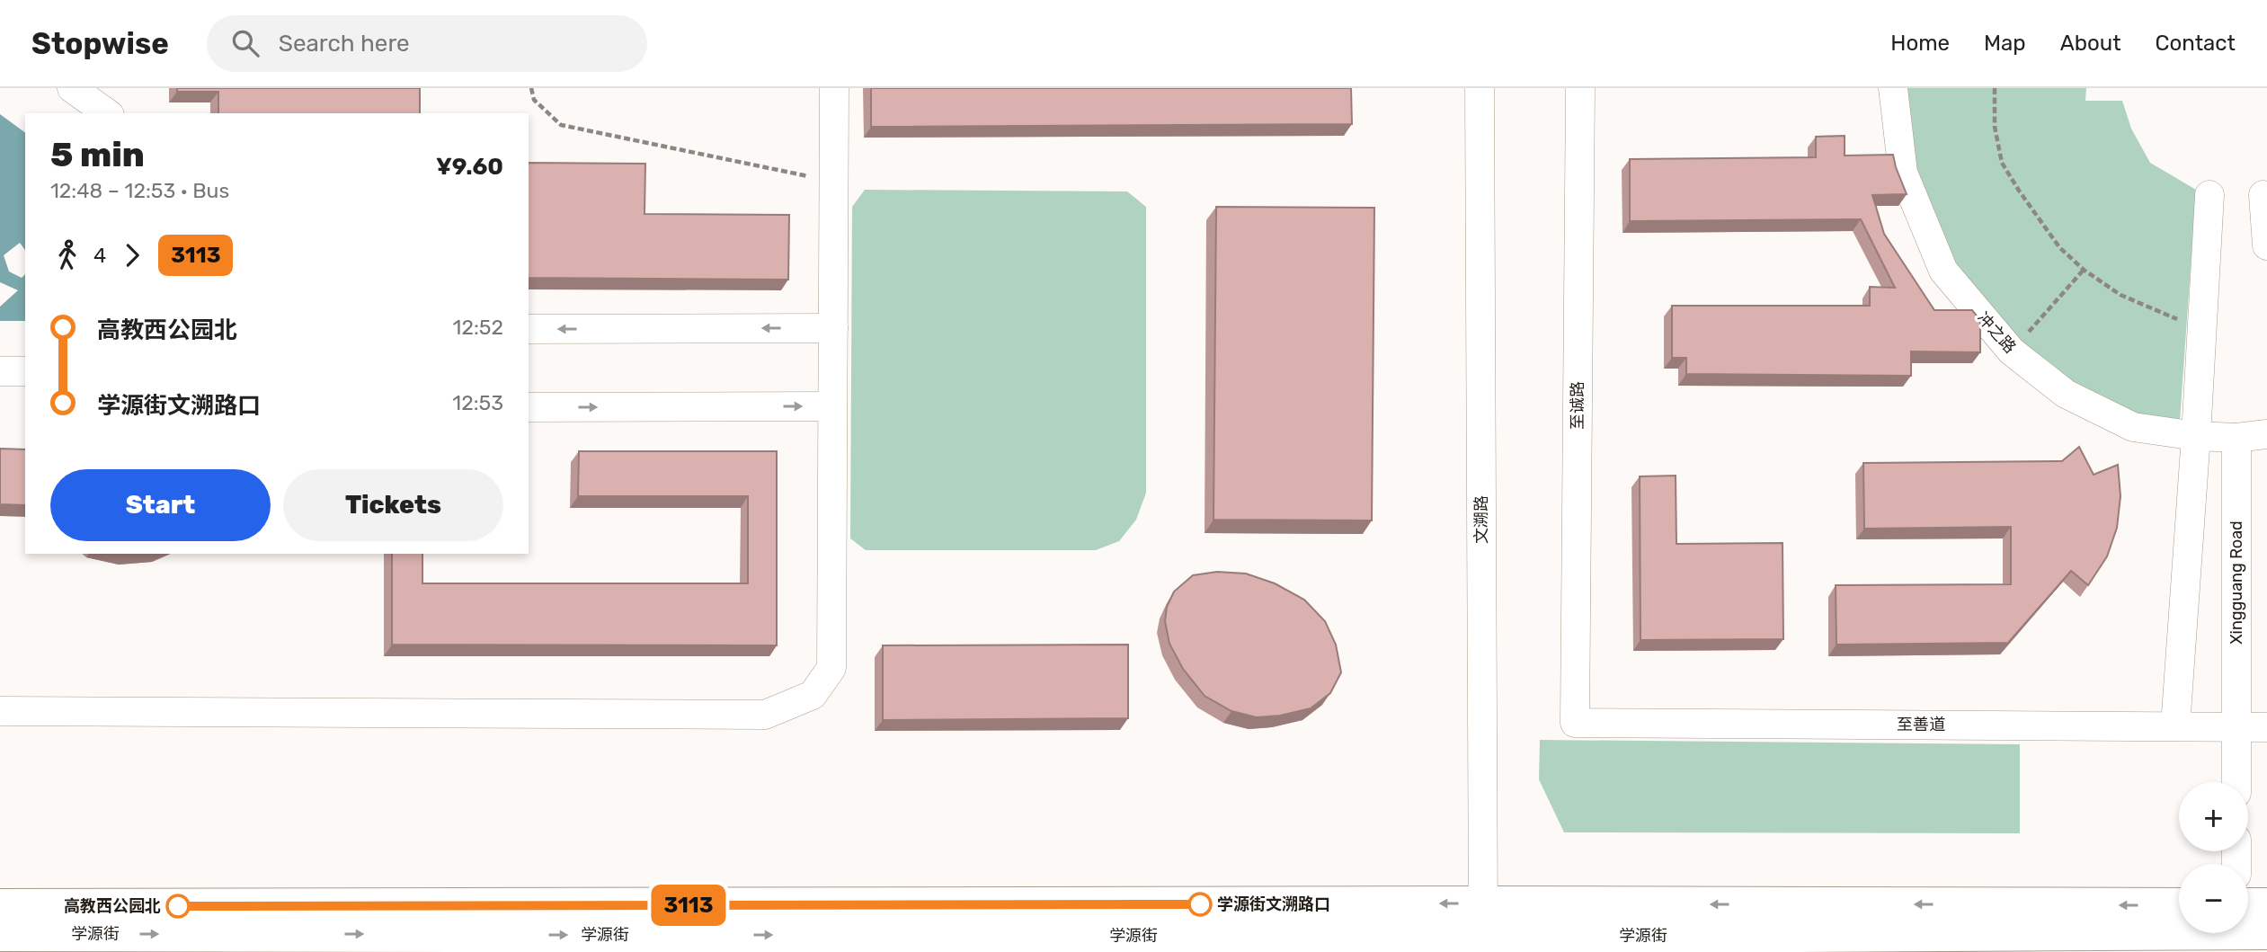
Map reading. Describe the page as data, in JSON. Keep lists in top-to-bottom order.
{
  "streets": {
    "main road": ["学源街"],
    "street": [
      "冲之路",
      "至诚路",
      "文溯路",
      "Xingguang Road",
      "至善道"
    ]
  },
  "crossings": [
    ["冲之路", "Xingguang Road"],
    ["至诚路", "至善道"],
    ["文溯路", "学源街"],
    ["Xingguang Road", "至善道"]
  ],
  "places": ["学源街文溯路口", "高教西公园北"],
  "lines": ["bus line 3113"],
  "page": {
    "header": "Stopwise",
    "search": "Search here",
    "nav": [
      "Home",
      "Map",
      "About",
      "Contact"
    ],
    "on_map": "3113",
    "heading": ["5 min", "12:48 – 12:53 · Bus", "¥9.60"],
    "legs": ["4", "3113"],
    "list": [
      {
        "name": "高教西公园北",
        "value": "12:52"
      },
      {
        "name": "学源街文溯路口",
        "value": "12:53"
      }
    ],
    "buttons": ["Start", "Tickets"],
    "map_buttons": ["+", "−"]
  }
}
